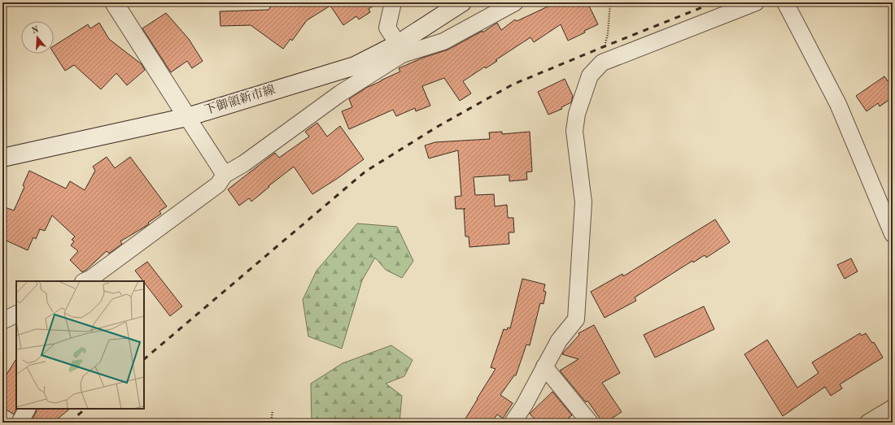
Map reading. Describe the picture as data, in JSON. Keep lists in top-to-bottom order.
{
  "streets": {
    "main road": ["下御領新市線"]
  },
  "north": "top"
}
